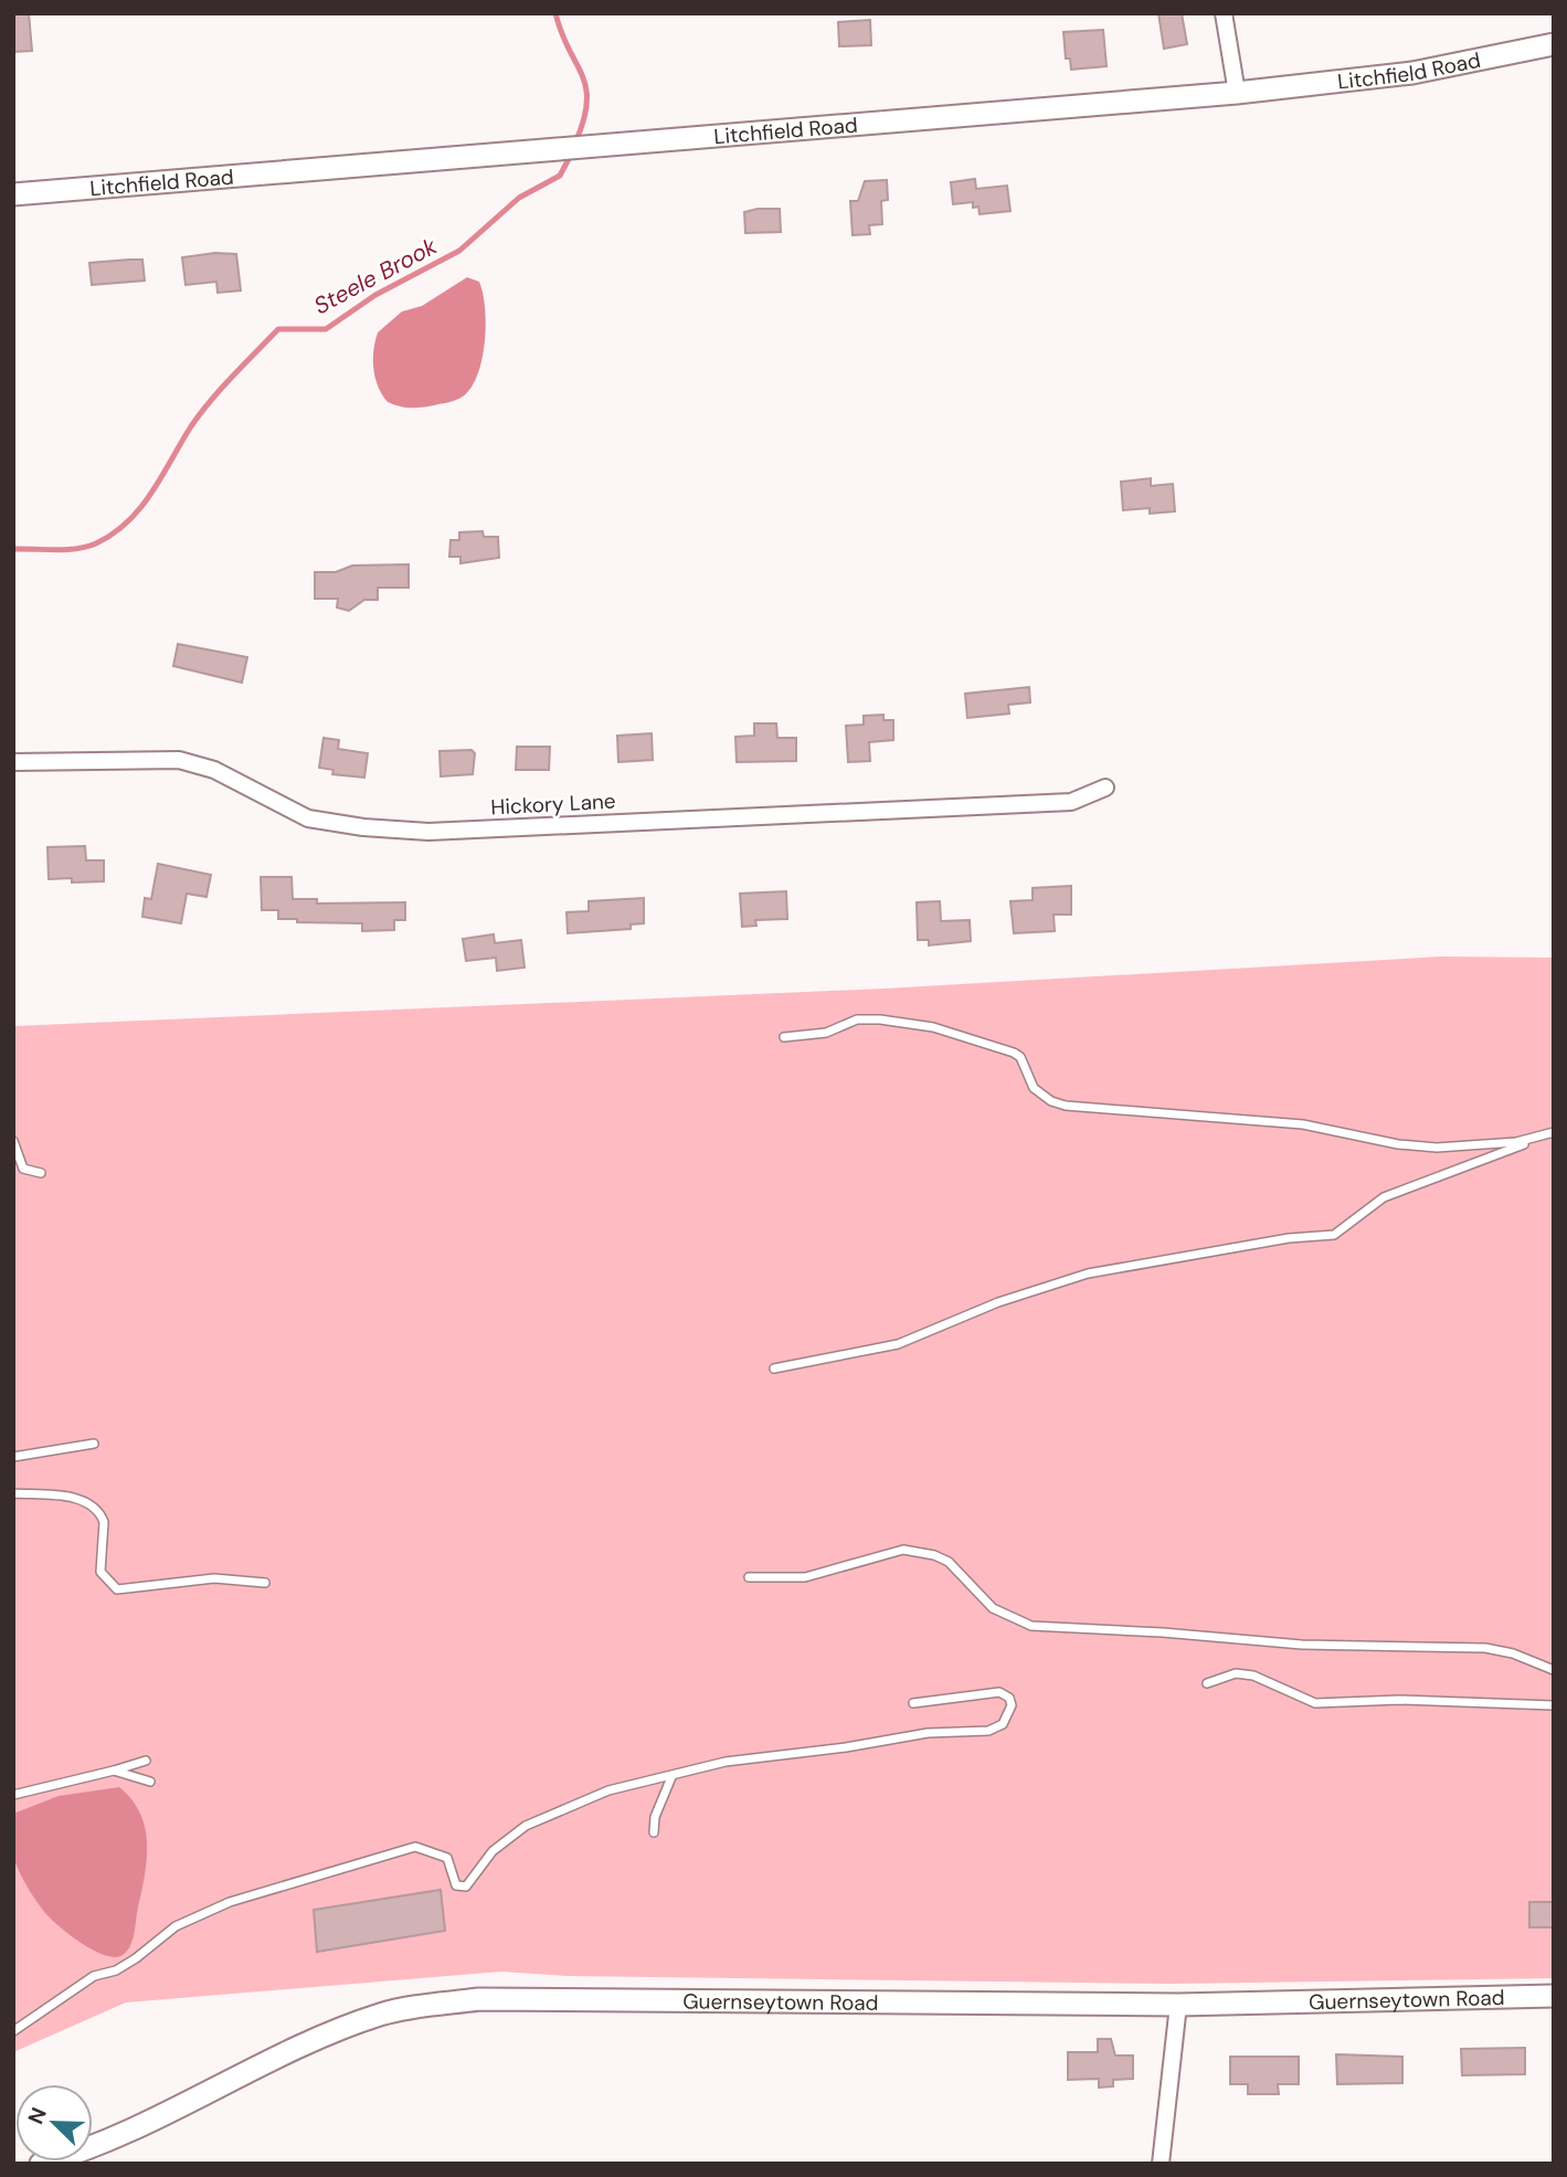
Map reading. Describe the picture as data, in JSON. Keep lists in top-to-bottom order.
{
  "streets": {
    "street": ["Litchfield Road", "Hickory Lane", "Guernseytown Road"]
  },
  "water": ["Steele Brook"],
  "north": "top left"
}
